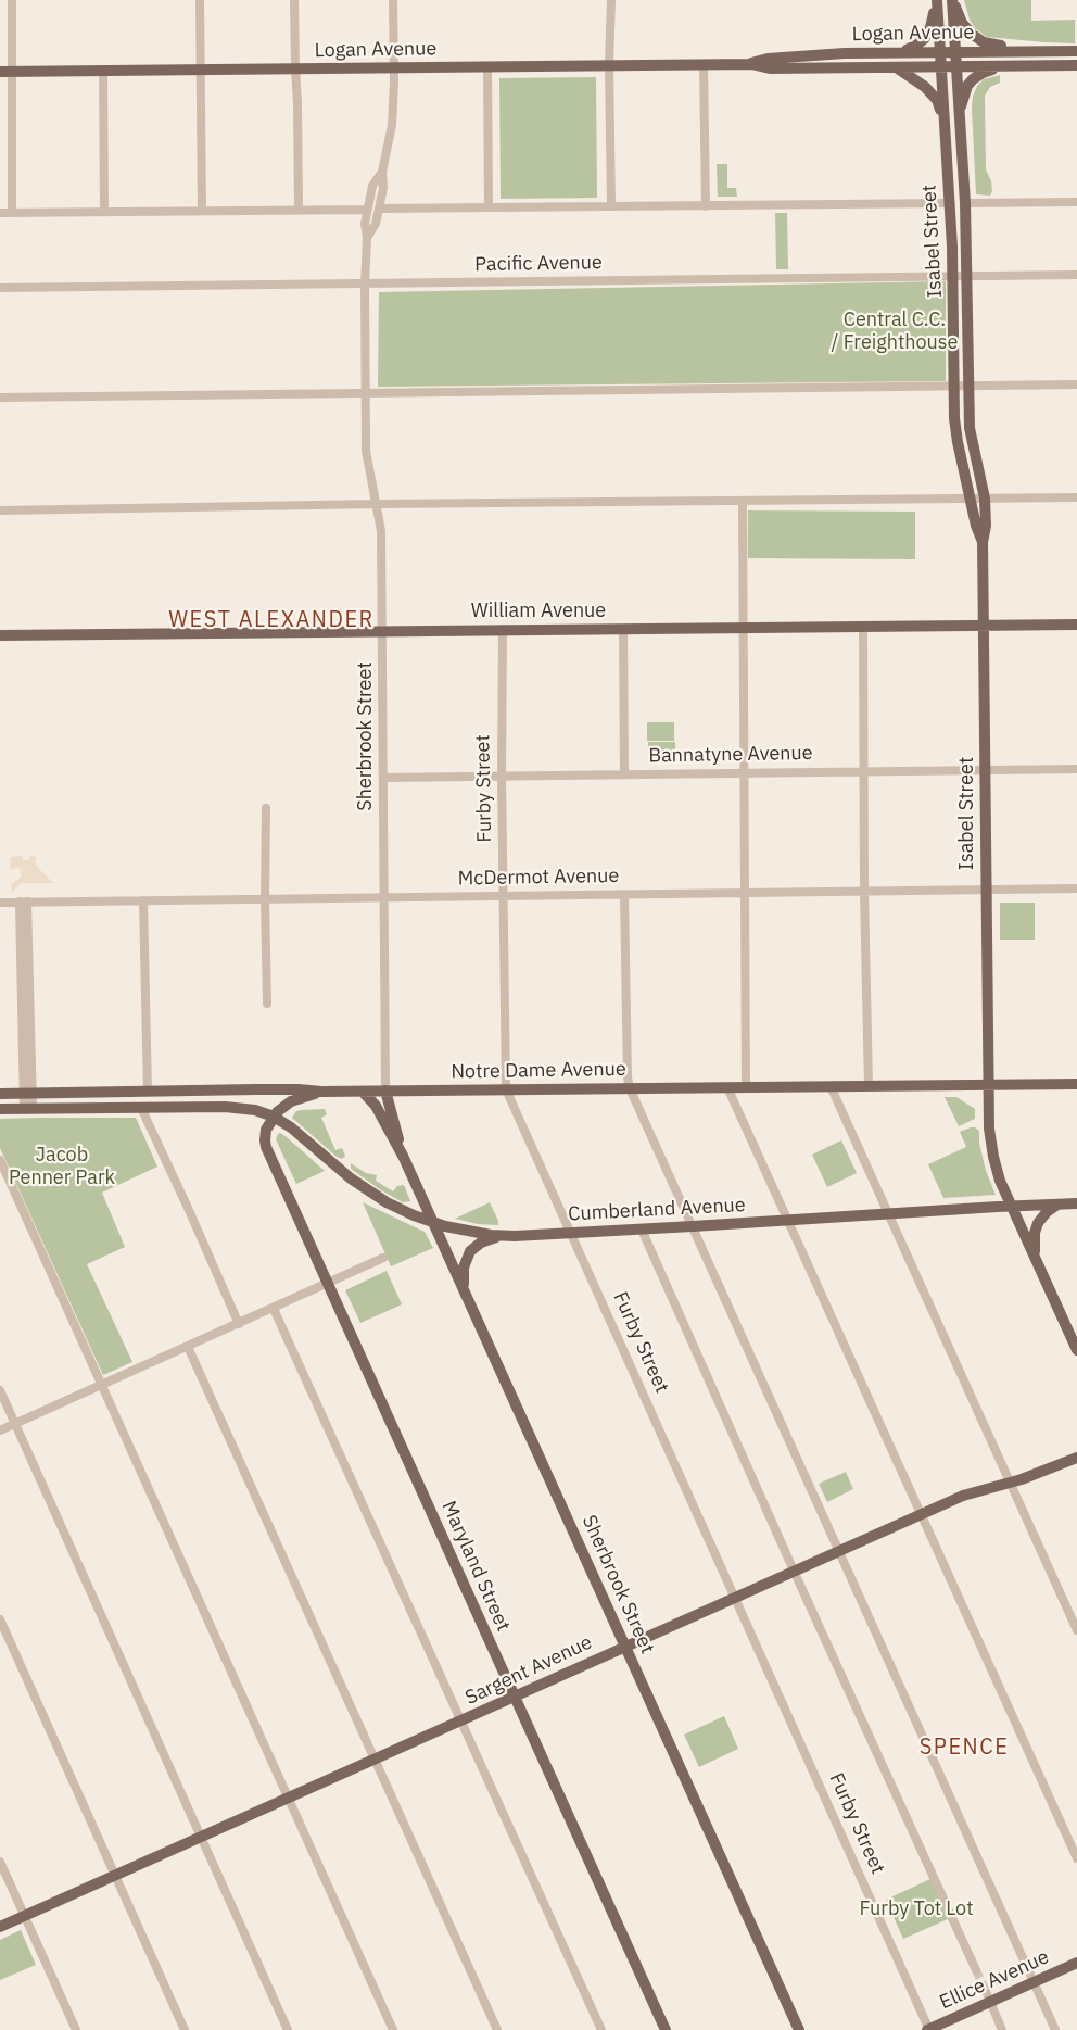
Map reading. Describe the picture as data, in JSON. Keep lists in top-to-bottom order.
{
  "streets": {
    "main road": [
      "Logan Avenue",
      "Isabel Street",
      "William Avenue",
      "Sherbrook Street",
      "Notre Dame Avenue",
      "Cumberland Avenue",
      "Maryland Street",
      "Sargent Avenue",
      "Ellice Avenue"
    ],
    "street": [
      "Pacific Avenue",
      "Bannatyne Avenue",
      "Furby Street",
      "McDermot Avenue"
    ]
  },
  "crossings": [
    ["Logan Avenue", "Isabel Street"],
    ["Logan Avenue", "Sherbrook Street"],
    ["Isabel Street", "Pacific Avenue"],
    ["Isabel Street", "William Avenue"],
    ["Isabel Street", "Bannatyne Avenue"],
    ["Isabel Street", "McDermot Avenue"],
    ["Isabel Street", "Notre Dame Avenue"],
    ["Isabel Street", "Cumberland Avenue"],
    ["Pacific Avenue", "Sherbrook Street"],
    ["William Avenue", "Sherbrook Street"],
    ["William Avenue", "Furby Street"],
    ["Sherbrook Street", "Bannatyne Avenue"],
    ["Sherbrook Street", "McDermot Avenue"],
    ["Sherbrook Street", "Notre Dame Avenue"],
    ["Sherbrook Street", "Cumberland Avenue"],
    ["Sherbrook Street", "Sargent Avenue"],
    ["Bannatyne Avenue", "Furby Street"],
    ["Furby Street", "McDermot Avenue"],
    ["Furby Street", "Notre Dame Avenue"],
    ["Furby Street", "Cumberland Avenue"],
    ["Furby Street", "Sargent Avenue"],
    ["Furby Street", "Ellice Avenue"],
    ["Cumberland Avenue", "Maryland Street"],
    ["Maryland Street", "Sargent Avenue"]
  ],
  "districts": ["WEST ALEXANDER", "SPENCE"],
  "parks": ["Central C.C. / Freighthouse", "Jacob Penner Park", "Furby Tot Lot"]
}
